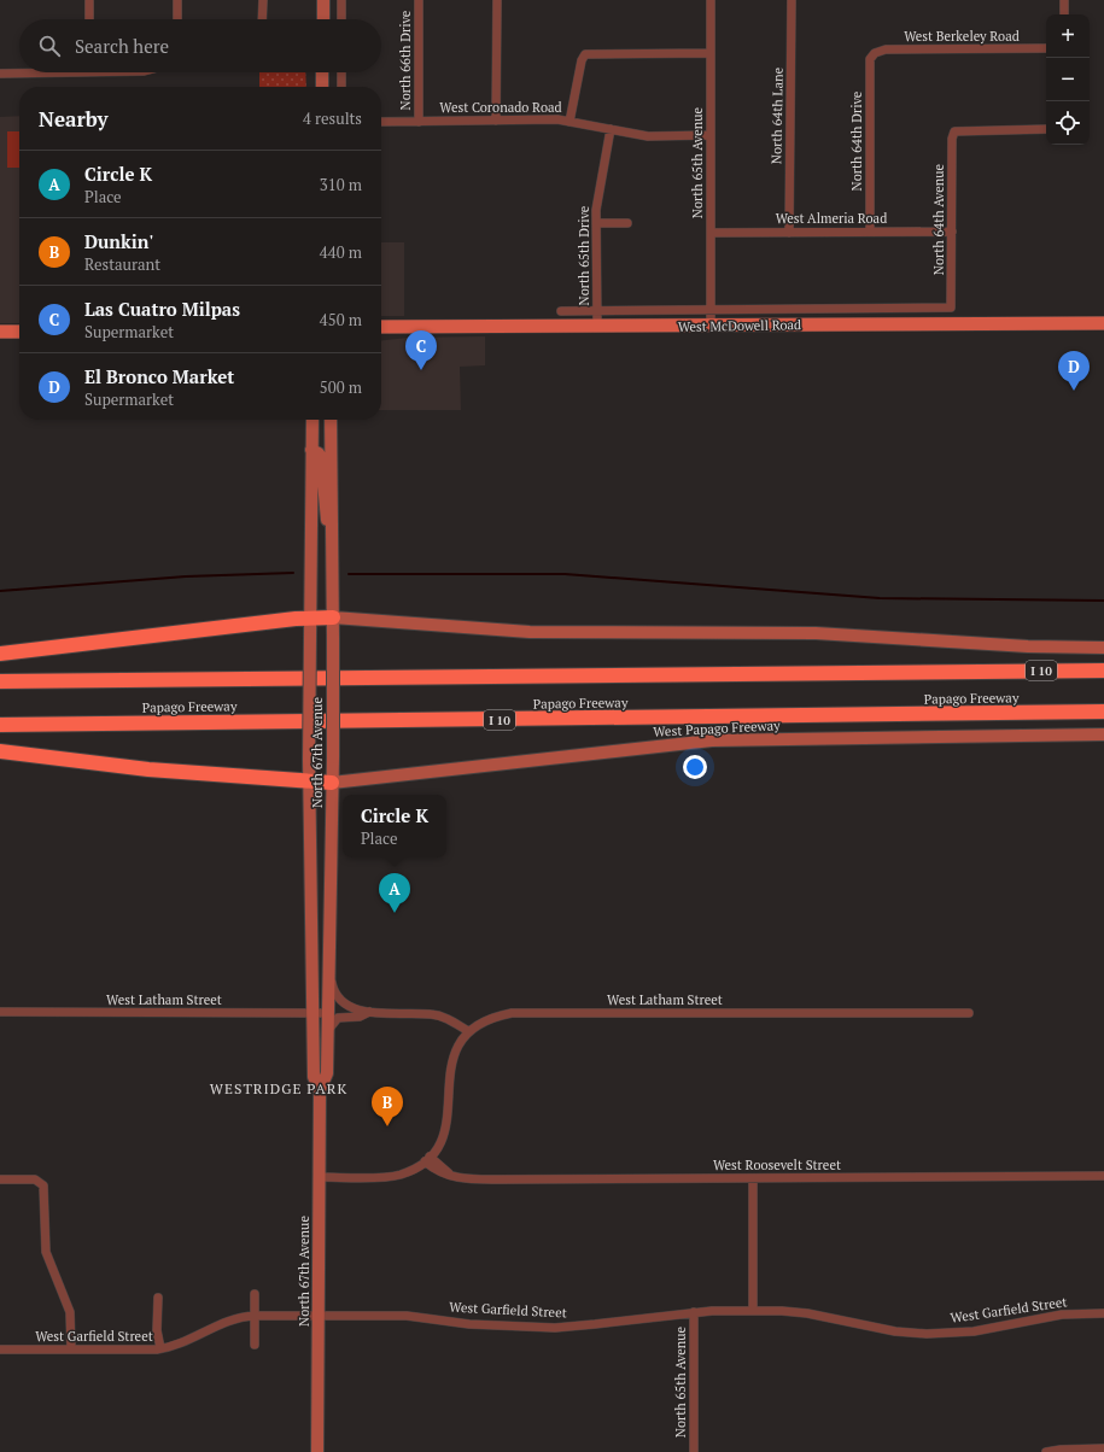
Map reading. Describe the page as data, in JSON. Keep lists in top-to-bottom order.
{
  "streets": {
    "highway": ["I 10", "Papago Freeway"],
    "main road": ["West McDowell Road", "West Papago Freeway", "North 67th Avenue"],
    "street": [
      "West Berkeley Road",
      "North 66th Drive",
      "West Coronado Road",
      "North 64th Lane",
      "North 64th Drive",
      "North 65th Avenue",
      "West Almeria Road",
      "North 64th Avenue",
      "North 65th Drive",
      "West Latham Street",
      "West Roosevelt Street",
      "West Garfield Street"
    ]
  },
  "crossings": [
    ["West Berkeley Road", "North 64th Drive"],
    ["North 66th Drive", "West Coronado Road"],
    ["West Coronado Road", "North 65th Avenue"],
    ["West Coronado Road", "North 65th Drive"],
    ["North 64th Lane", "West Almeria Road"],
    ["North 64th Drive", "West Almeria Road"],
    ["North 65th Avenue", "West Almeria Road"],
    ["North 65th Avenue", "West McDowell Road"],
    ["North 65th Avenue", "West Garfield Street"],
    ["West Almeria Road", "North 64th Avenue"],
    ["North 64th Avenue", "West McDowell Road"],
    ["North 65th Drive", "West McDowell Road"],
    ["West Papago Freeway", "North 67th Avenue"],
    ["North 67th Avenue", "West Latham Street"],
    ["North 67th Avenue", "West Garfield Street"]
  ],
  "districts": ["WESTRIDGE PARK"],
  "page": {
    "map_buttons": ["+", "−"],
    "search": "Search here",
    "heading": ["Nearby", "4 results"],
    "list": [
      {
        "mark": "A",
        "name": "Circle K",
        "note": "Place",
        "value": "310 m"
      },
      {
        "mark": "B",
        "name": "Dunkin'",
        "note": "Restaurant",
        "value": "440 m"
      },
      {
        "mark": "C",
        "name": "Las Cuatro Milpas",
        "note": "Supermarket",
        "value": "450 m"
      },
      {
        "mark": "D",
        "name": "El Bronco Market",
        "note": "Supermarket",
        "value": "500 m"
      }
    ],
    "pins": [
      "C",
      "D",
      "A",
      "B"
    ],
    "popup": ["Circle K", "Place"]
  }
}
